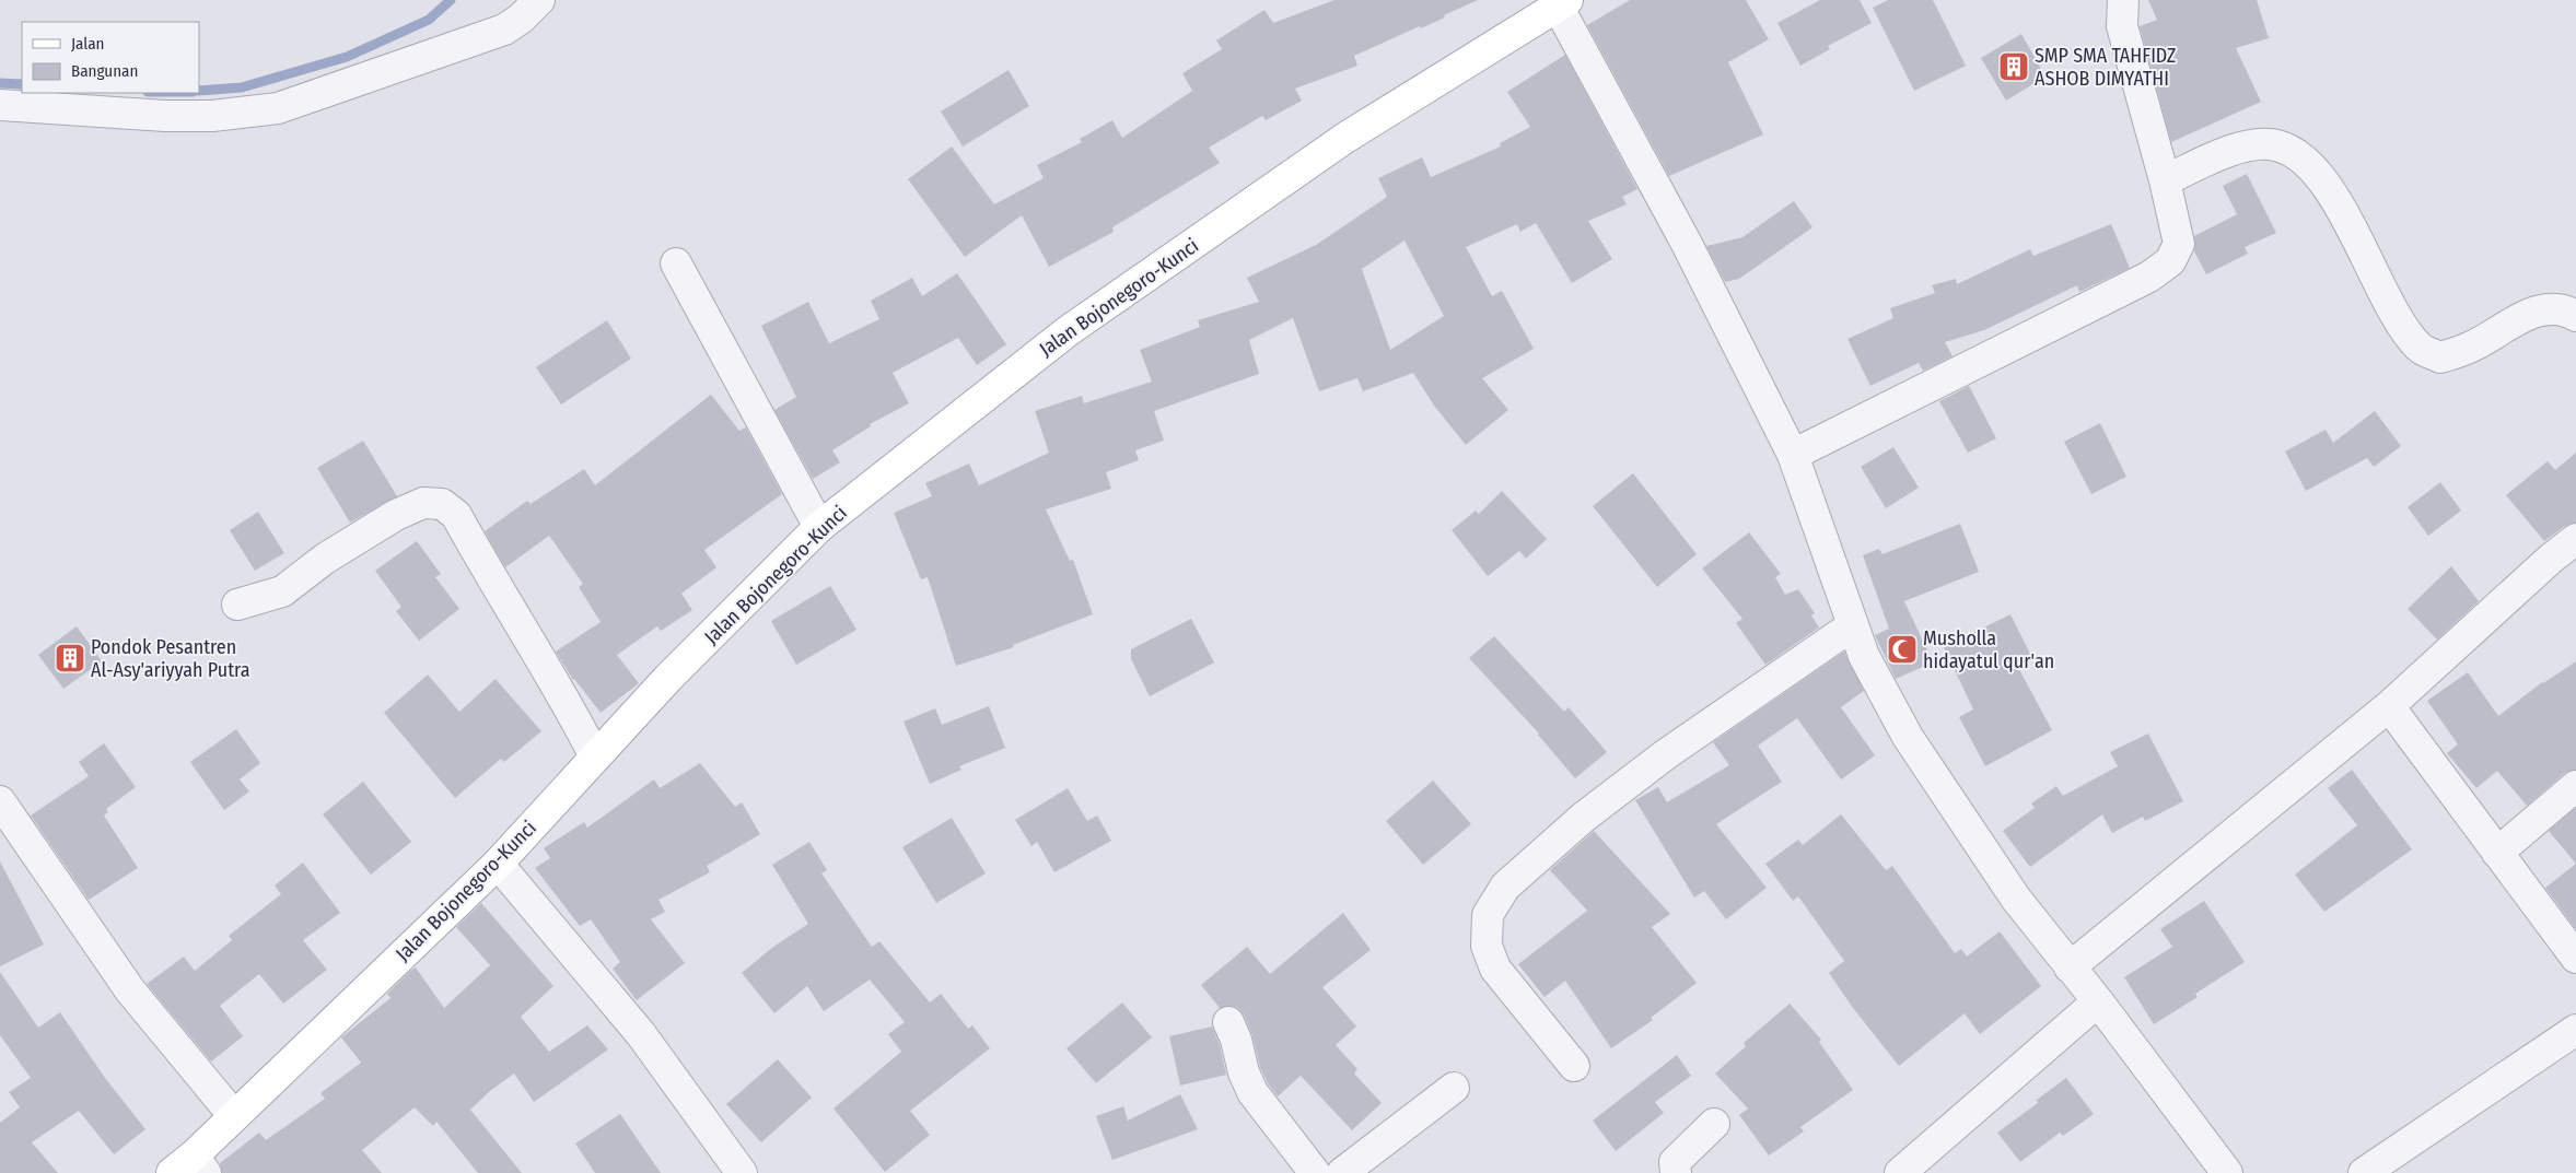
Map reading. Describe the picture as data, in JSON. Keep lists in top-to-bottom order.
{
  "streets": {
    "main road": ["Jalan Bojonegoro-Kunci"]
  },
  "places": {
    "building": ["SMP SMA TAHFIDZ ASHOB DIMYATHI", "Pondok Pesantren Al-Asy'ariyyah Putra"],
    "mosque": ["Musholla hidayatul qur'an"]
  },
  "legend": ["Jalan", "Bangunan"]
}
